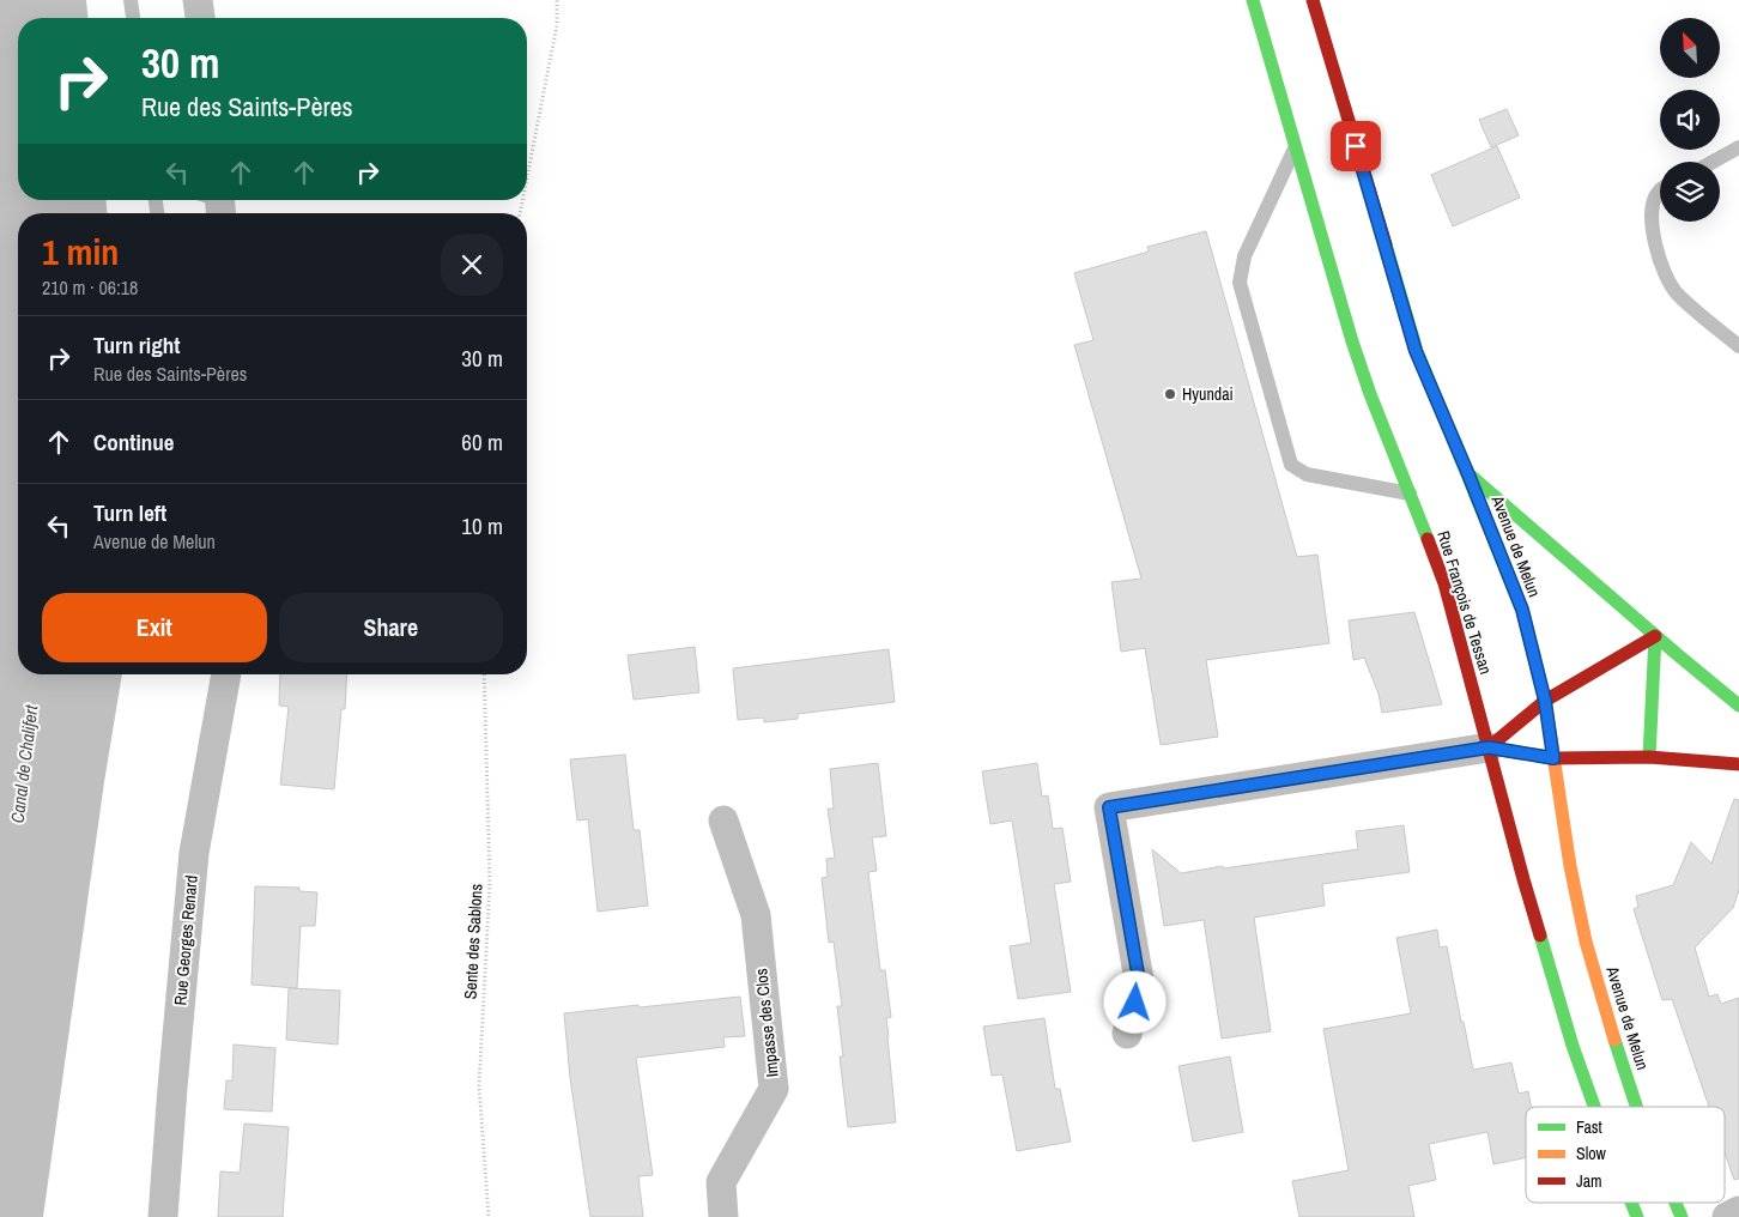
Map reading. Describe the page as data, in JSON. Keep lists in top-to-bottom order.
{
  "streets": {
    "main road": ["Avenue de Melun", "Rue François de Tessan"],
    "street": ["Rue Georges Renard", "Impasse des Clos"],
    "path": ["Sente des Sablons"]
  },
  "water": ["Canal de Chalifert"],
  "places": ["Hyundai"],
  "legend": ["Fast", "Slow", "Jam"],
  "north": "top left",
  "page": {
    "turn": ["30 m", "Rue des Saints-Pères"],
    "heading": ["1 min", "210 m · 06:18"],
    "list": [
      {
        "name": "Turn right",
        "note": "Rue des Saints-Pères",
        "value": "30 m"
      },
      {
        "name": "Continue",
        "value": "60 m"
      },
      {
        "name": "Turn left",
        "note": "Avenue de Melun",
        "value": "10 m"
      }
    ],
    "buttons": ["Exit", "Share"]
  }
}
